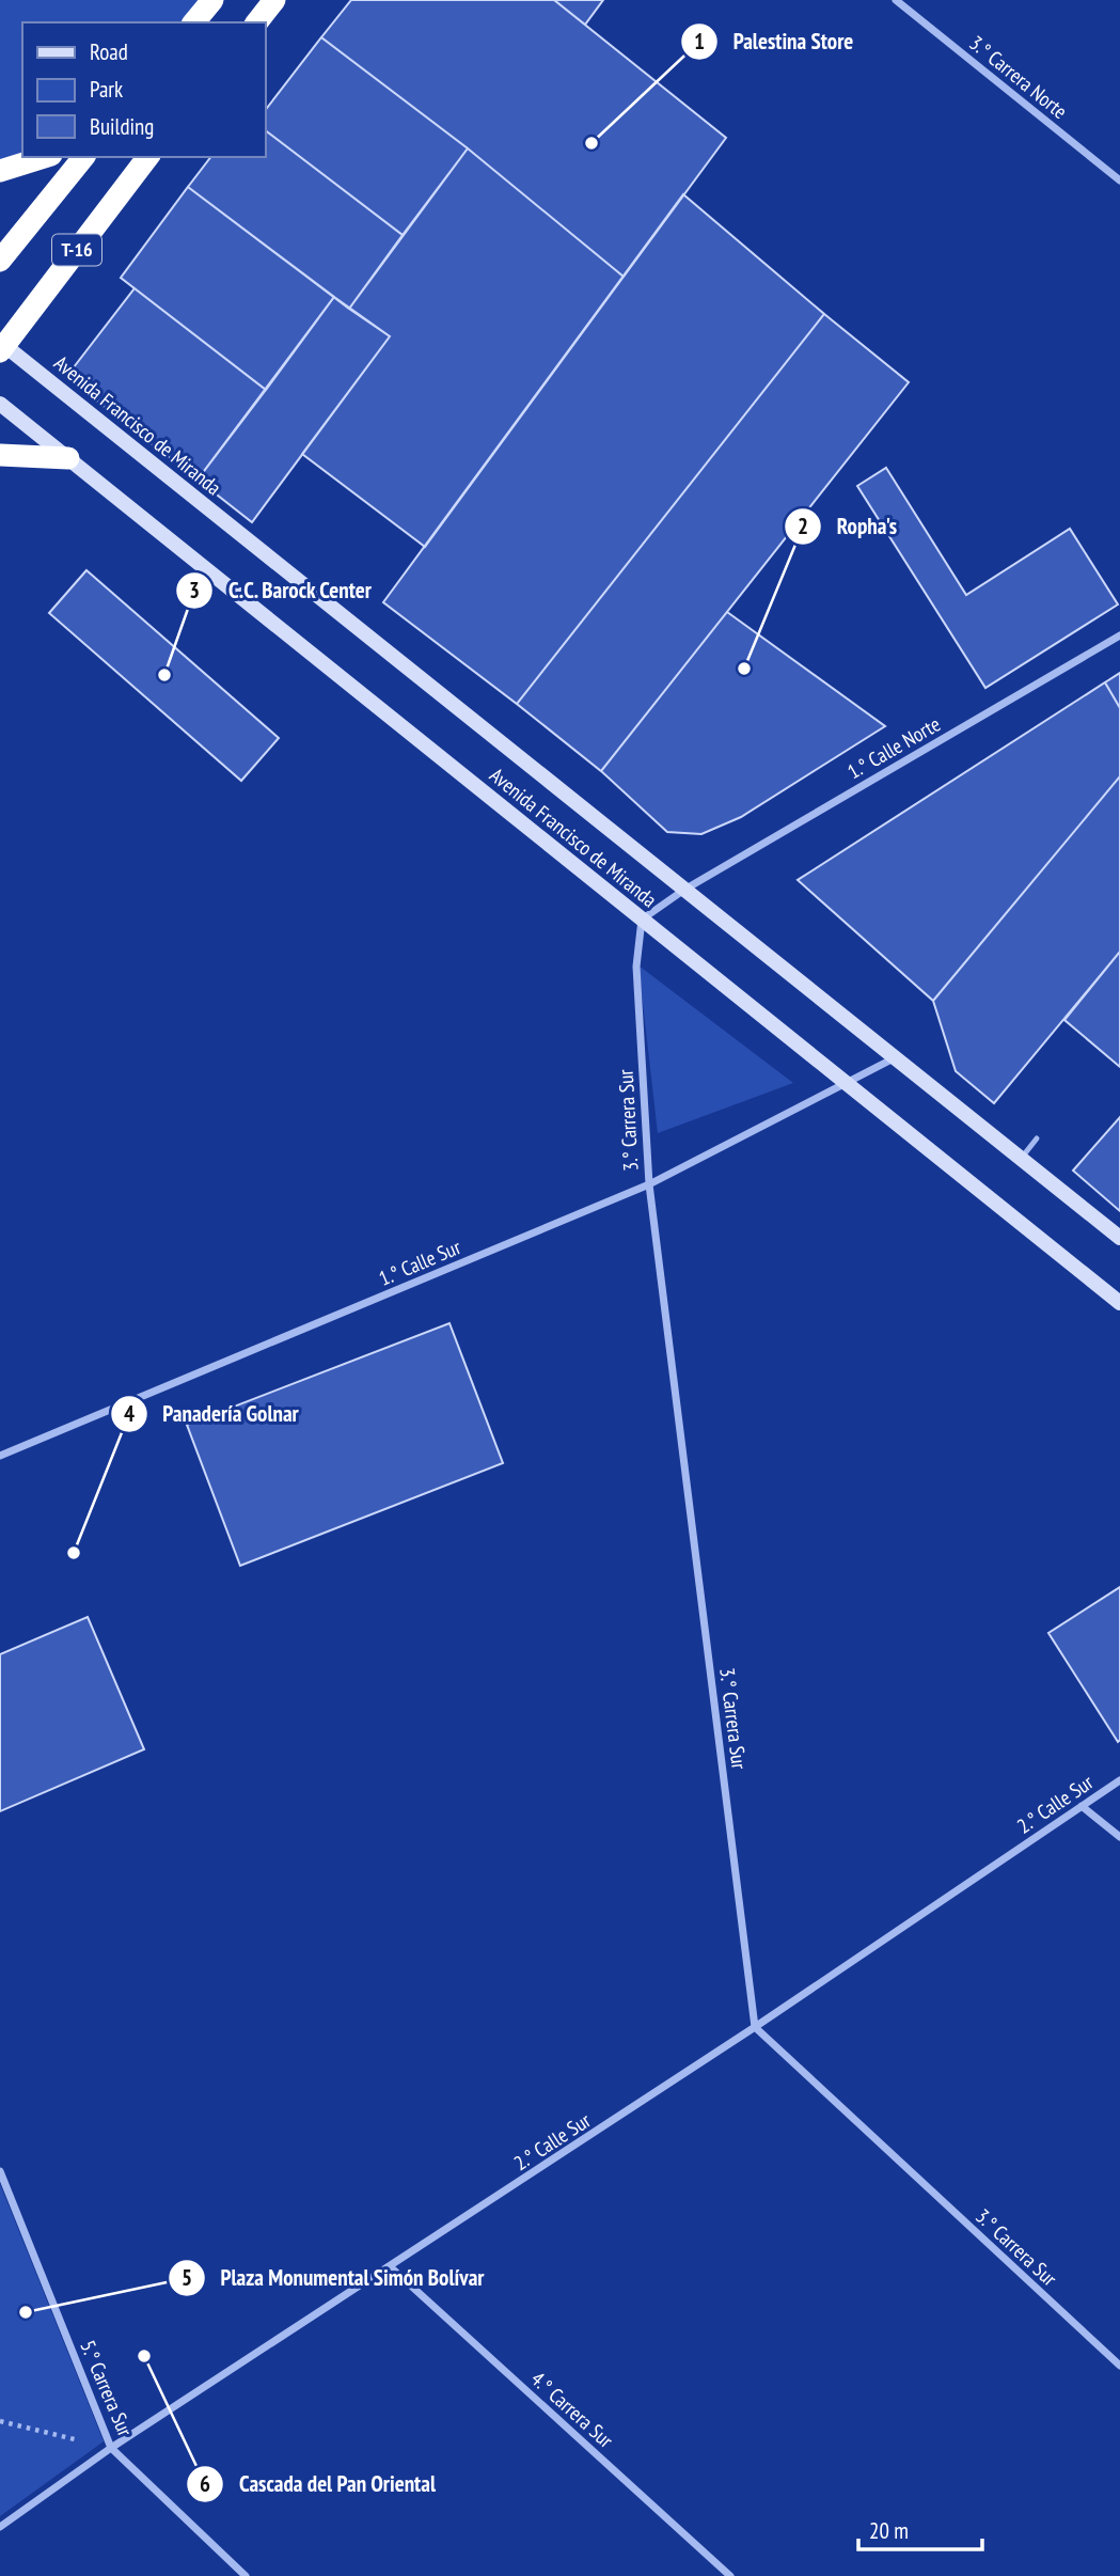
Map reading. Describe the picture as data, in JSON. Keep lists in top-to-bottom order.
{
  "streets": {
    "highway": ["T-16"],
    "street": [
      "3.° Carrera Norte",
      "Avenida Francisco de Miranda",
      "1.° Calle Norte",
      "3.° Carrera Sur",
      "1.° Calle Sur",
      "2.° Calle Sur",
      "5.° Carrera Sur",
      "4.° Carrera Sur"
    ]
  },
  "crossings": [
    ["T-16", "Avenida Francisco de Miranda"],
    ["Avenida Francisco de Miranda", "1.° Calle Norte"],
    ["Avenida Francisco de Miranda", "3.° Carrera Sur"],
    ["Avenida Francisco de Miranda", "1.° Calle Sur"],
    ["1.° Calle Norte", "3.° Carrera Sur"],
    ["3.° Carrera Sur", "1.° Calle Sur"],
    ["3.° Carrera Sur", "2.° Calle Sur"],
    ["2.° Calle Sur", "5.° Carrera Sur"],
    ["2.° Calle Sur", "4.° Carrera Sur"]
  ],
  "places": [
    "Palestina Store",
    "Ropha's",
    "C.C. Barock Center",
    "Panadería Golnar",
    "Plaza Monumental Simón Bolívar",
    "Cascada del Pan Oriental"
  ],
  "legend": ["Road", "Park", "Building"],
  "scale_bar": "20 m"
}
